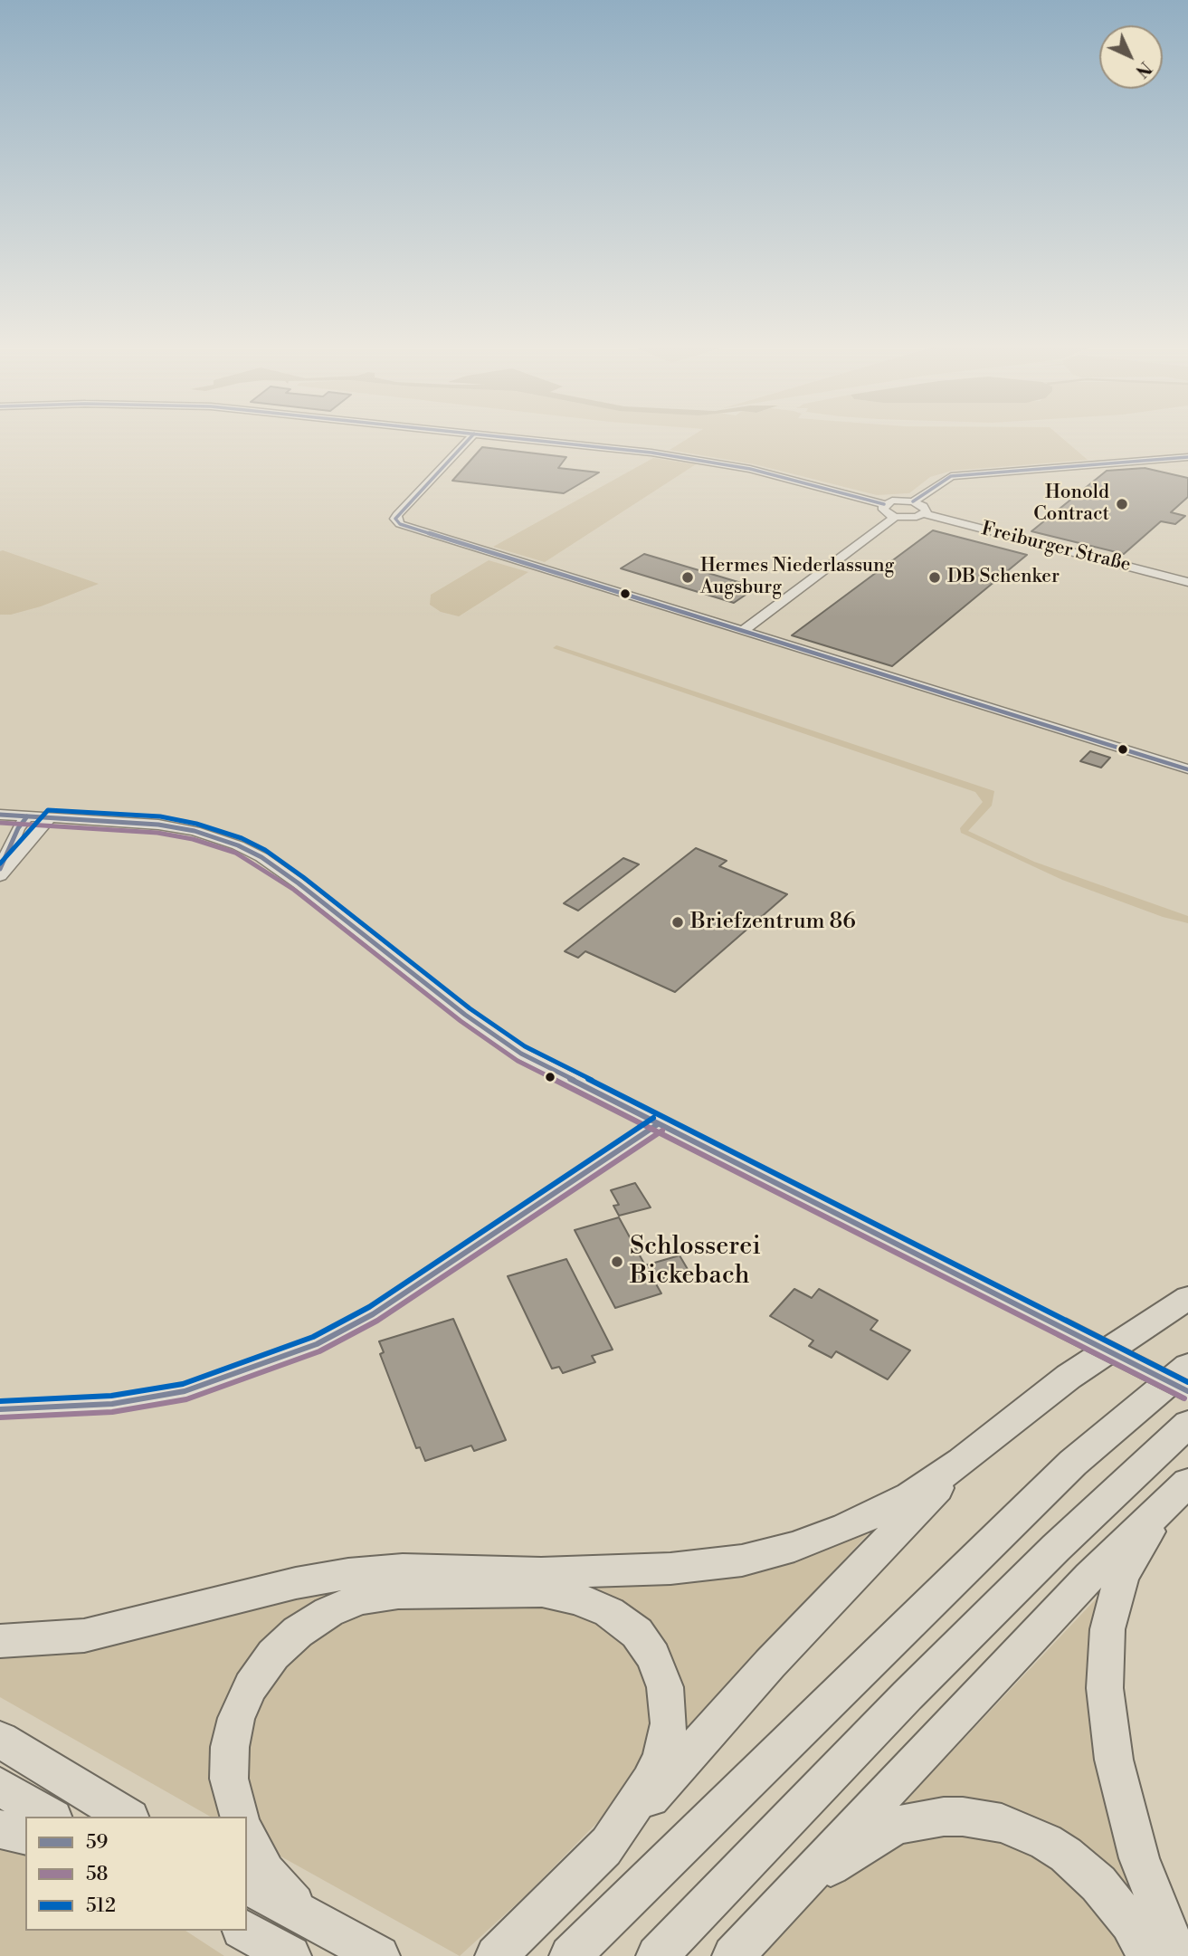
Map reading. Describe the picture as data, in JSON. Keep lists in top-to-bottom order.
{
  "streets": {
    "street": ["Freiburger Straße"]
  },
  "places": [
    "Honold Contract",
    "Hermes Niederlassung Augsburg",
    "DB Schenker",
    "Briefzentrum 86",
    "Schlosserei Bickebach"
  ],
  "lines": ["transit line 59", "transit line 512", "transit line 58"],
  "legend": ["59", "58", "512"],
  "north": "bottom right"
}
